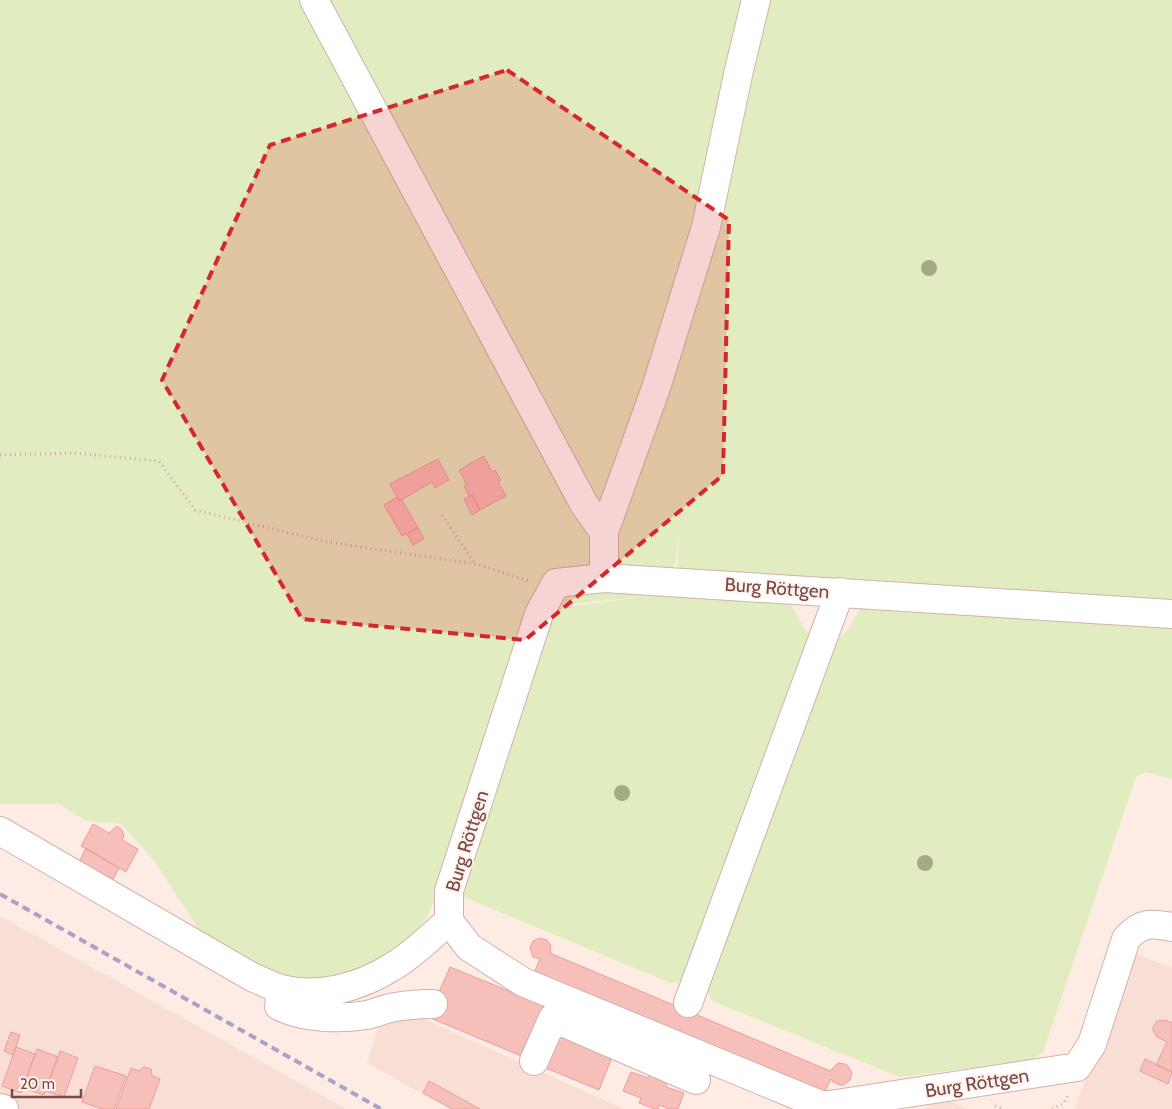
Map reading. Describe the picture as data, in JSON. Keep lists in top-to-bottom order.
{
  "streets": {
    "lane": ["Burg Röttgen"]
  },
  "scale_bar": "20 m"
}
